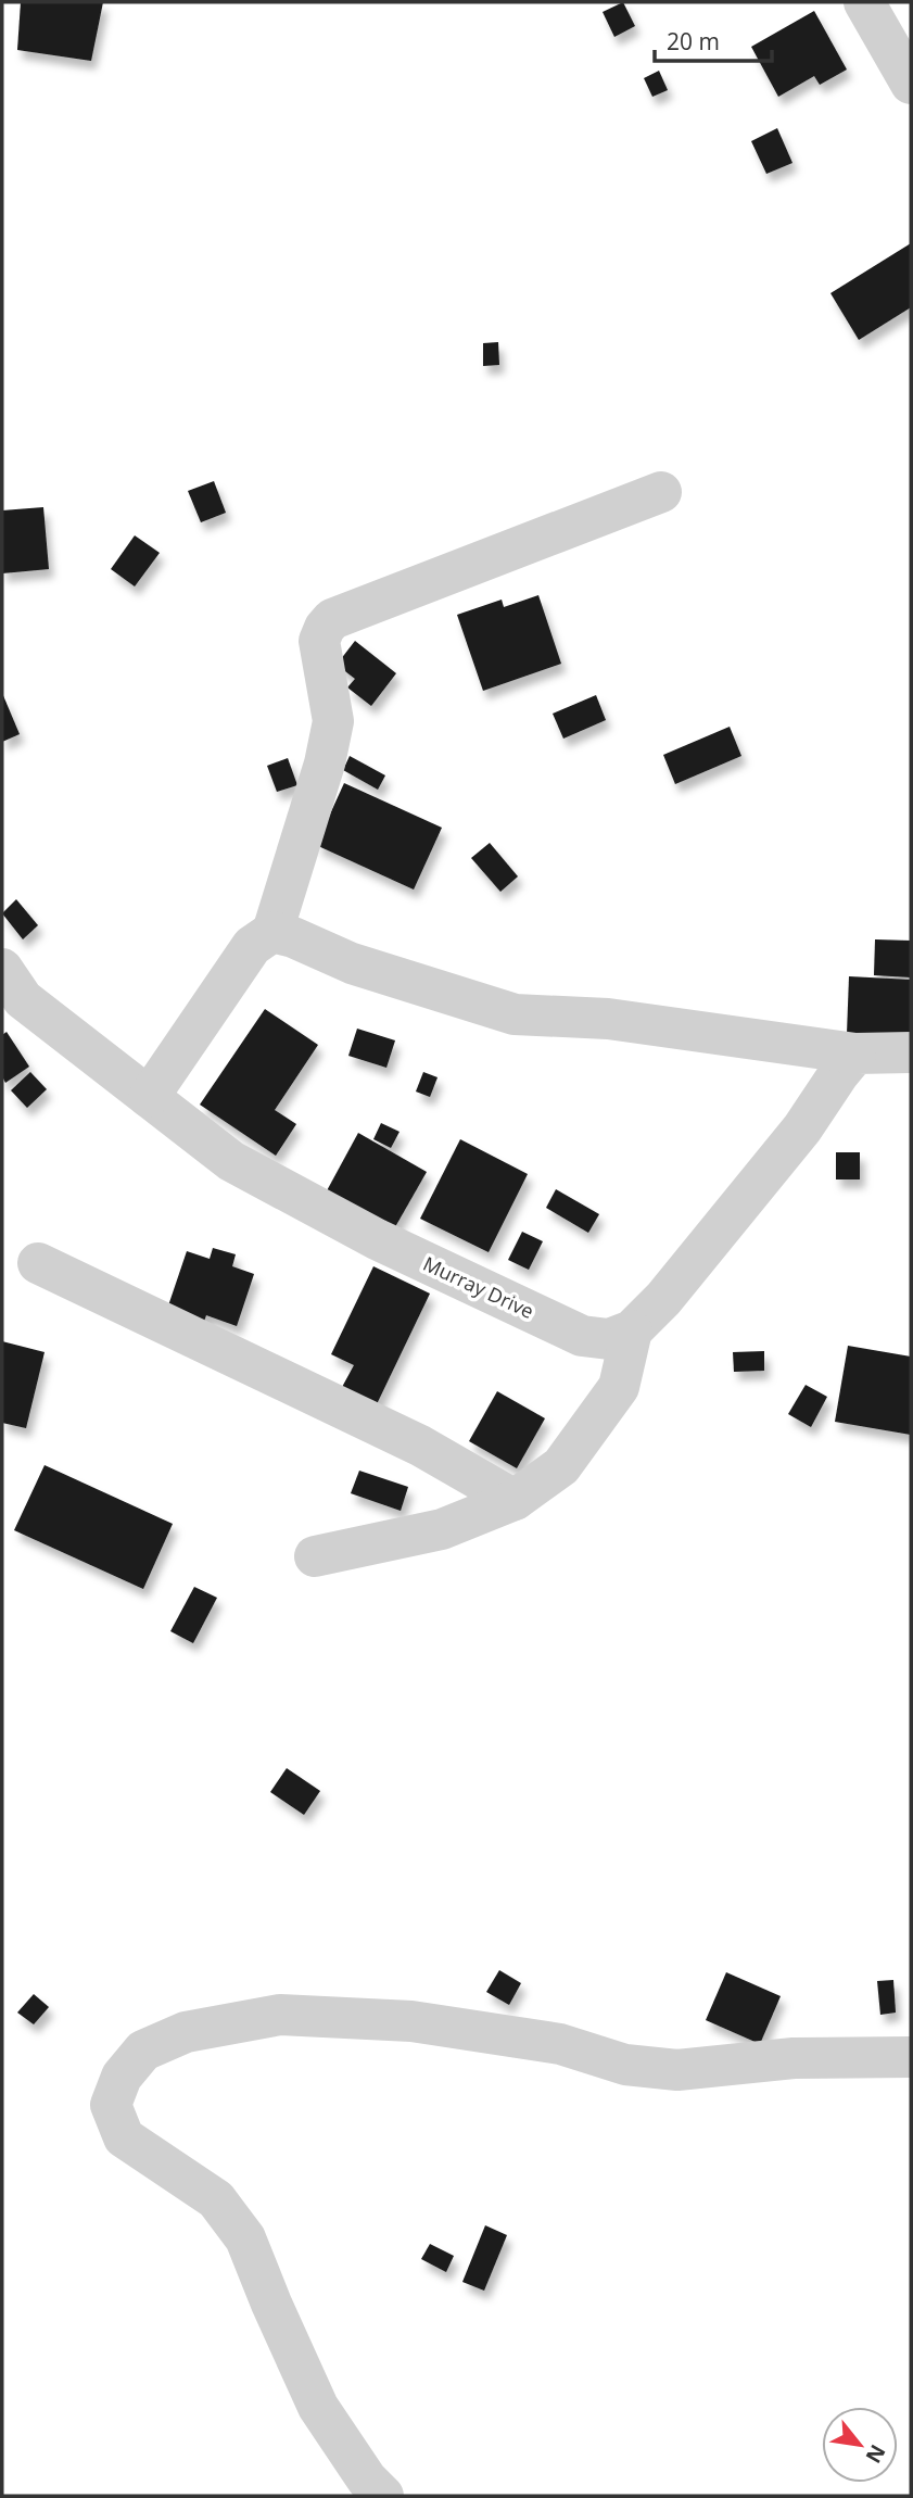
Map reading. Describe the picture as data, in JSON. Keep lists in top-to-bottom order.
{
  "streets": {
    "street": ["Murray Drive"]
  },
  "scale_bar": "20 m",
  "north": "bottom right"
}
